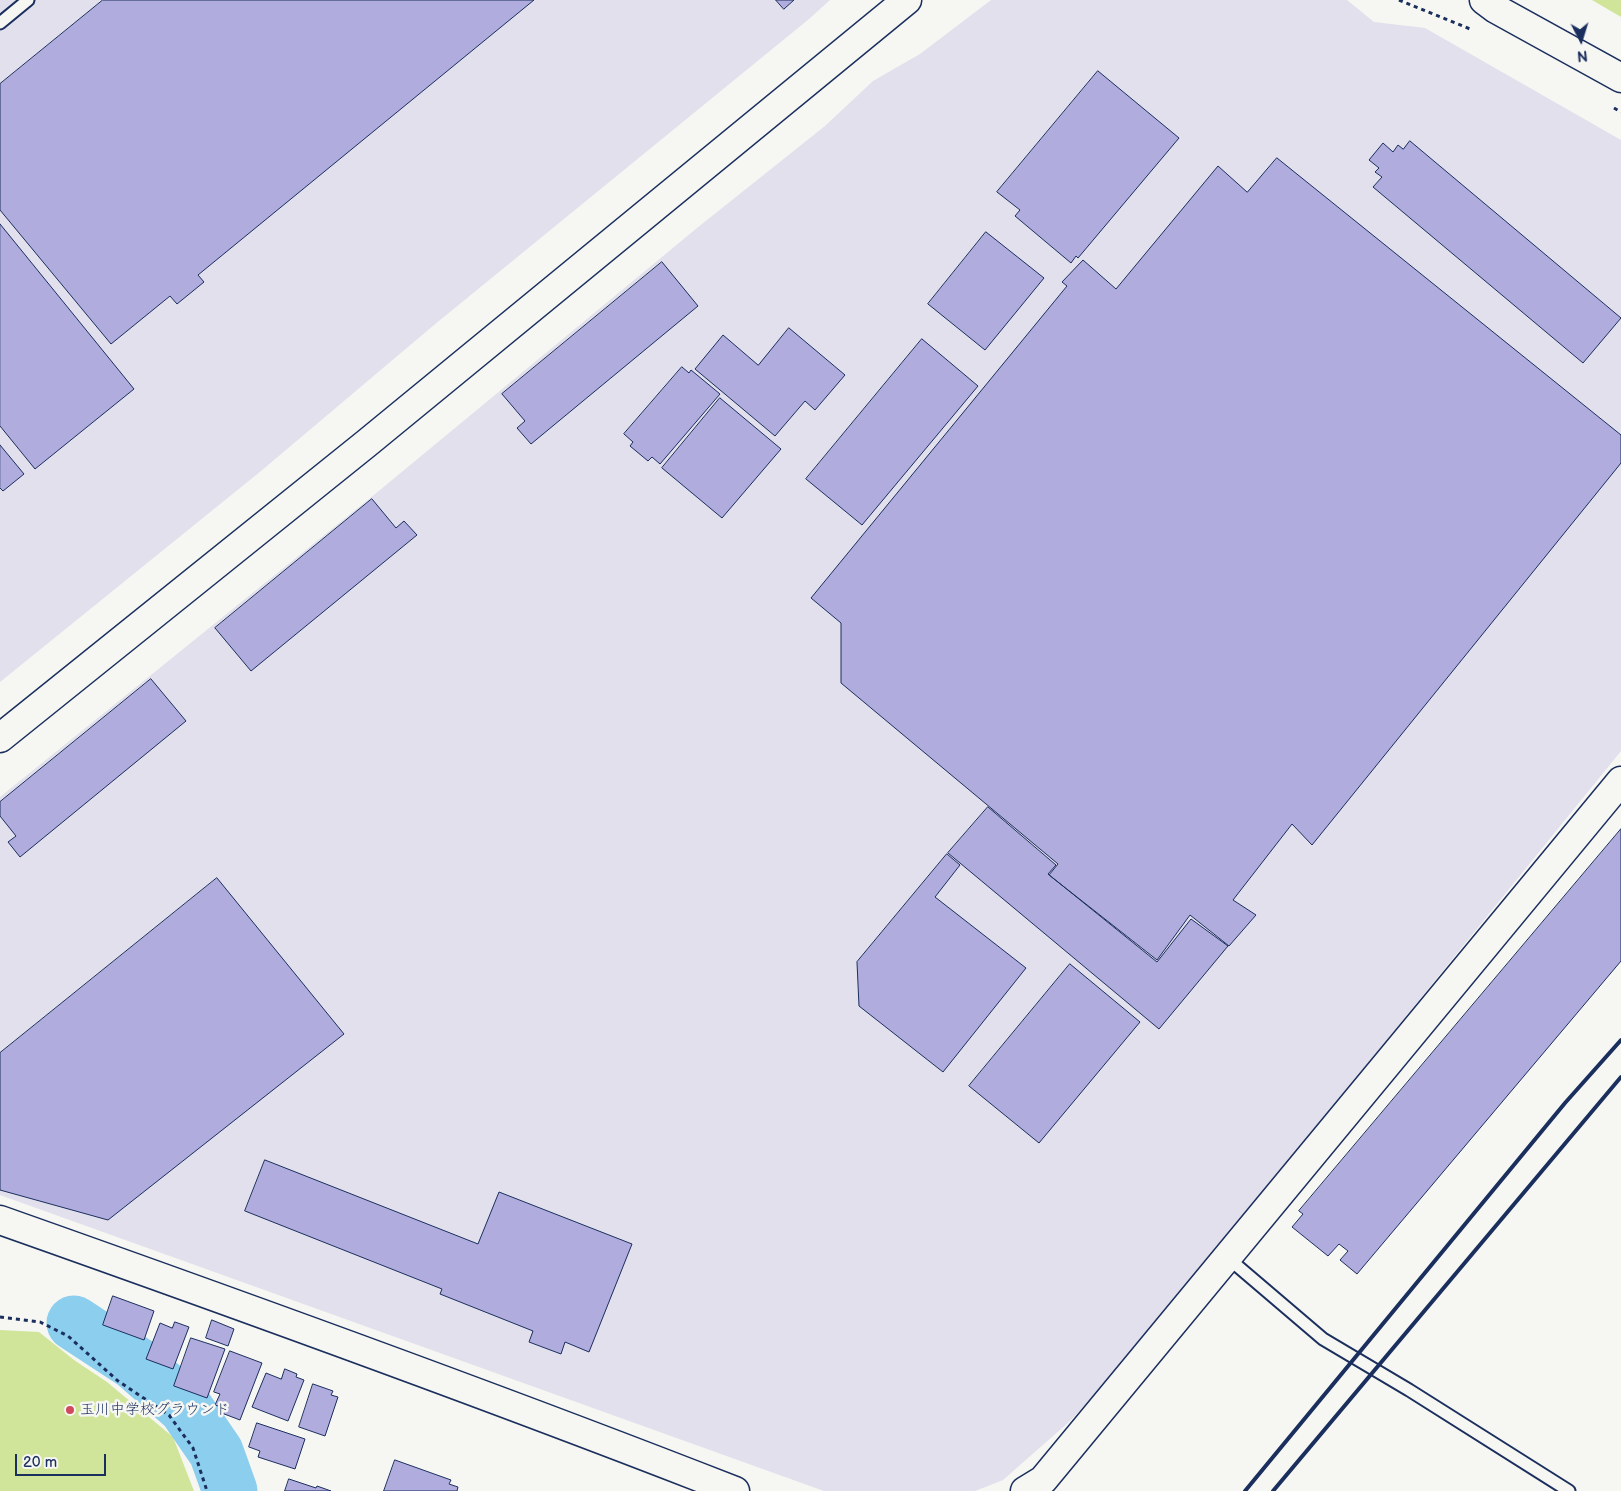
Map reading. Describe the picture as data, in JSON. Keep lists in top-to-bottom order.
{
  "places": ["玉川中学校グラウンド"],
  "scale_bar": "20 m",
  "north": "bottom"
}
